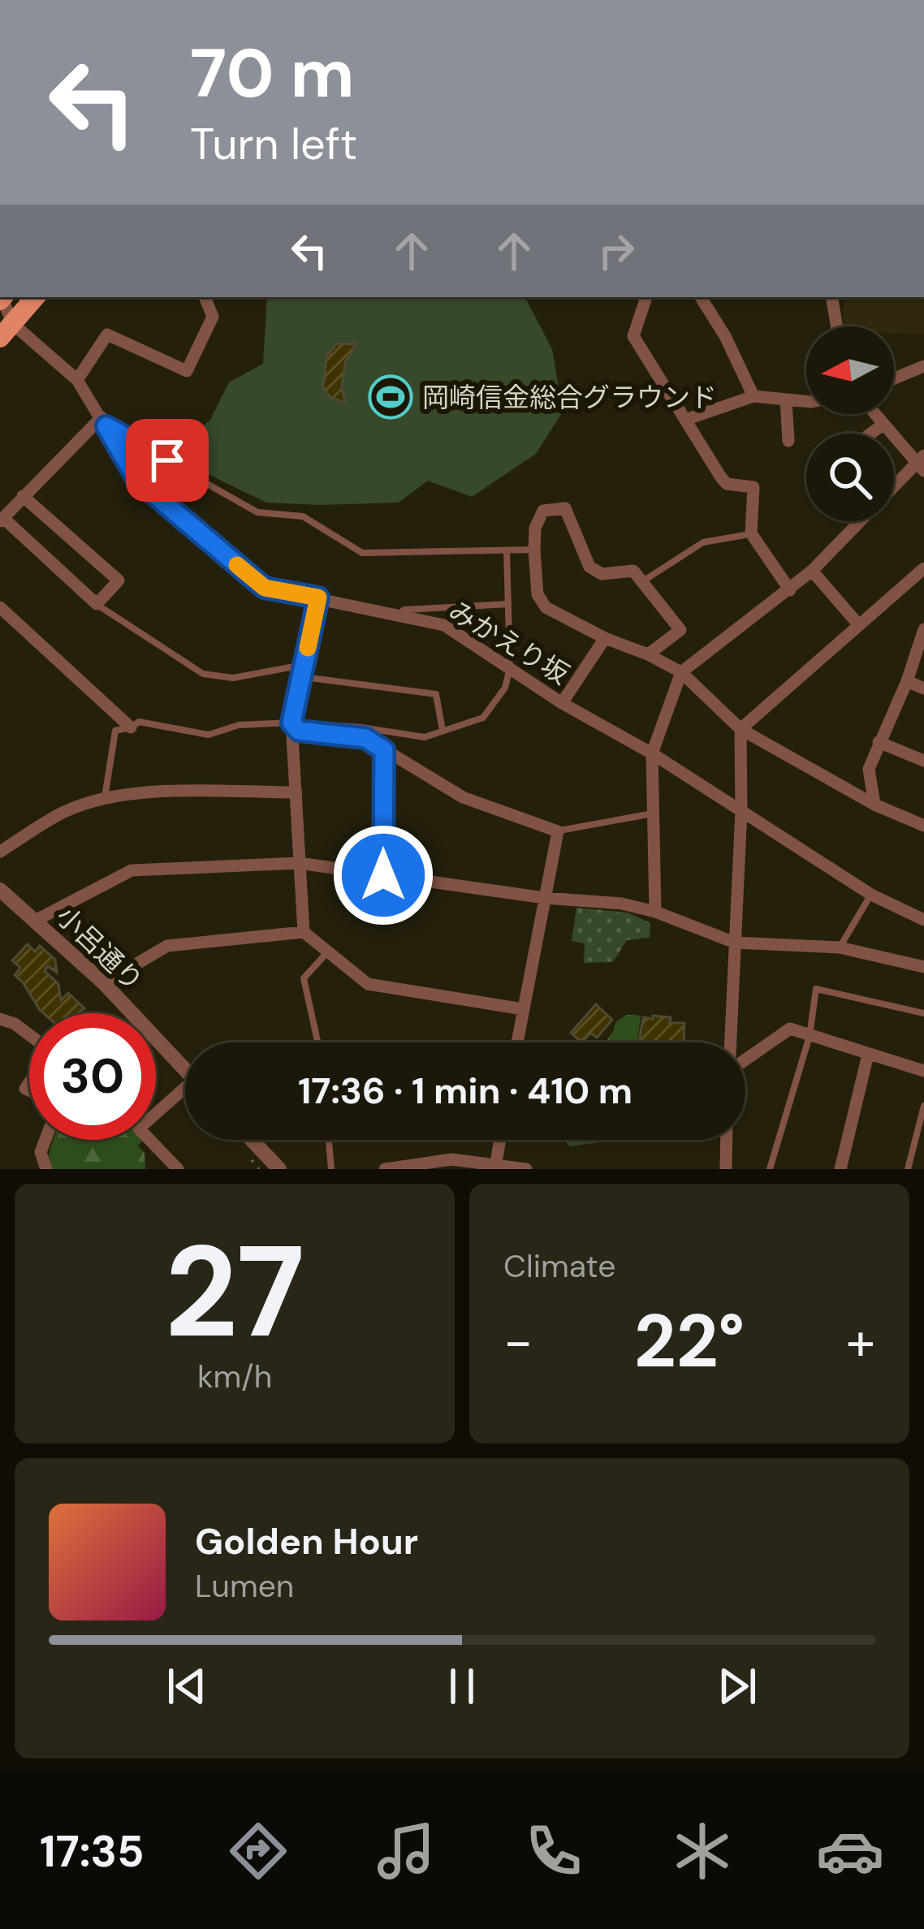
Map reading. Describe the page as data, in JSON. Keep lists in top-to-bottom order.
{
  "streets": {
    "street": ["みかえり坂", "小呂通り"]
  },
  "places": {
    "sports": ["岡崎信金総合グラウンド"]
  },
  "north": "left",
  "page": {
    "turn": ["70 m", "Turn left"],
    "limit": "30",
    "trip": "17:36 · 1 min · 410 m",
    "tile": [
      ["27", "km/h"],
      "Climate"
    ],
    "heat": ["−", "22°", "+"],
    "song": ["Golden Hour", "Lumen"],
    "tabs": "17:35"
  }
}
